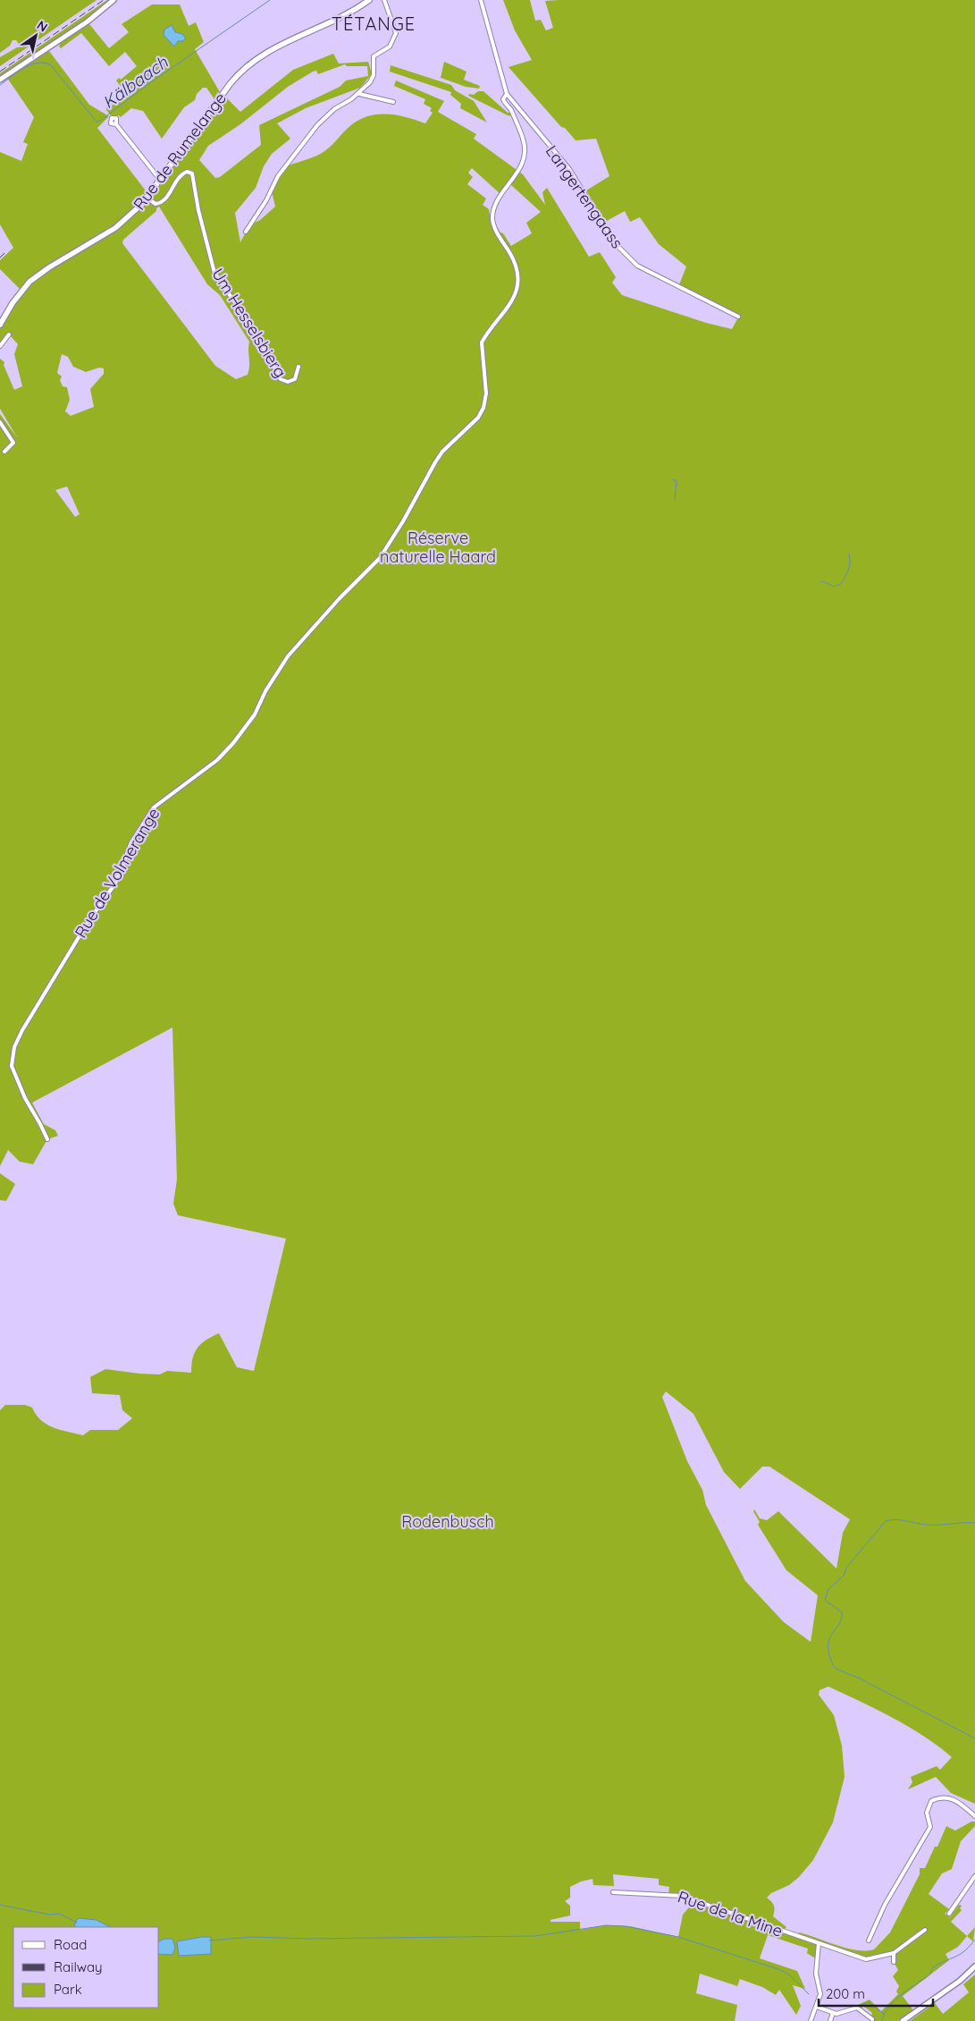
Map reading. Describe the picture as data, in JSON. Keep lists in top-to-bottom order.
{
  "streets": {
    "main road": ["Rue de Rumelange"],
    "street": [
      "Langertengaass",
      "Um Hesselsbierg",
      "Rue de Volmerange",
      "Rue de la Mine"
    ]
  },
  "crossings": [
    ["Rue de Rumelange", "Um Hesselsbierg"],
    ["Langertengaass", "Rue de Volmerange"]
  ],
  "districts": ["TÉTANGE"],
  "water": ["Kälbaach"],
  "parks": ["Réserve naturelle Haard", "Rodenbusch"],
  "legend": ["Road", "Railway", "Park"],
  "scale_bar": "200 m",
  "north": "top right"
}
